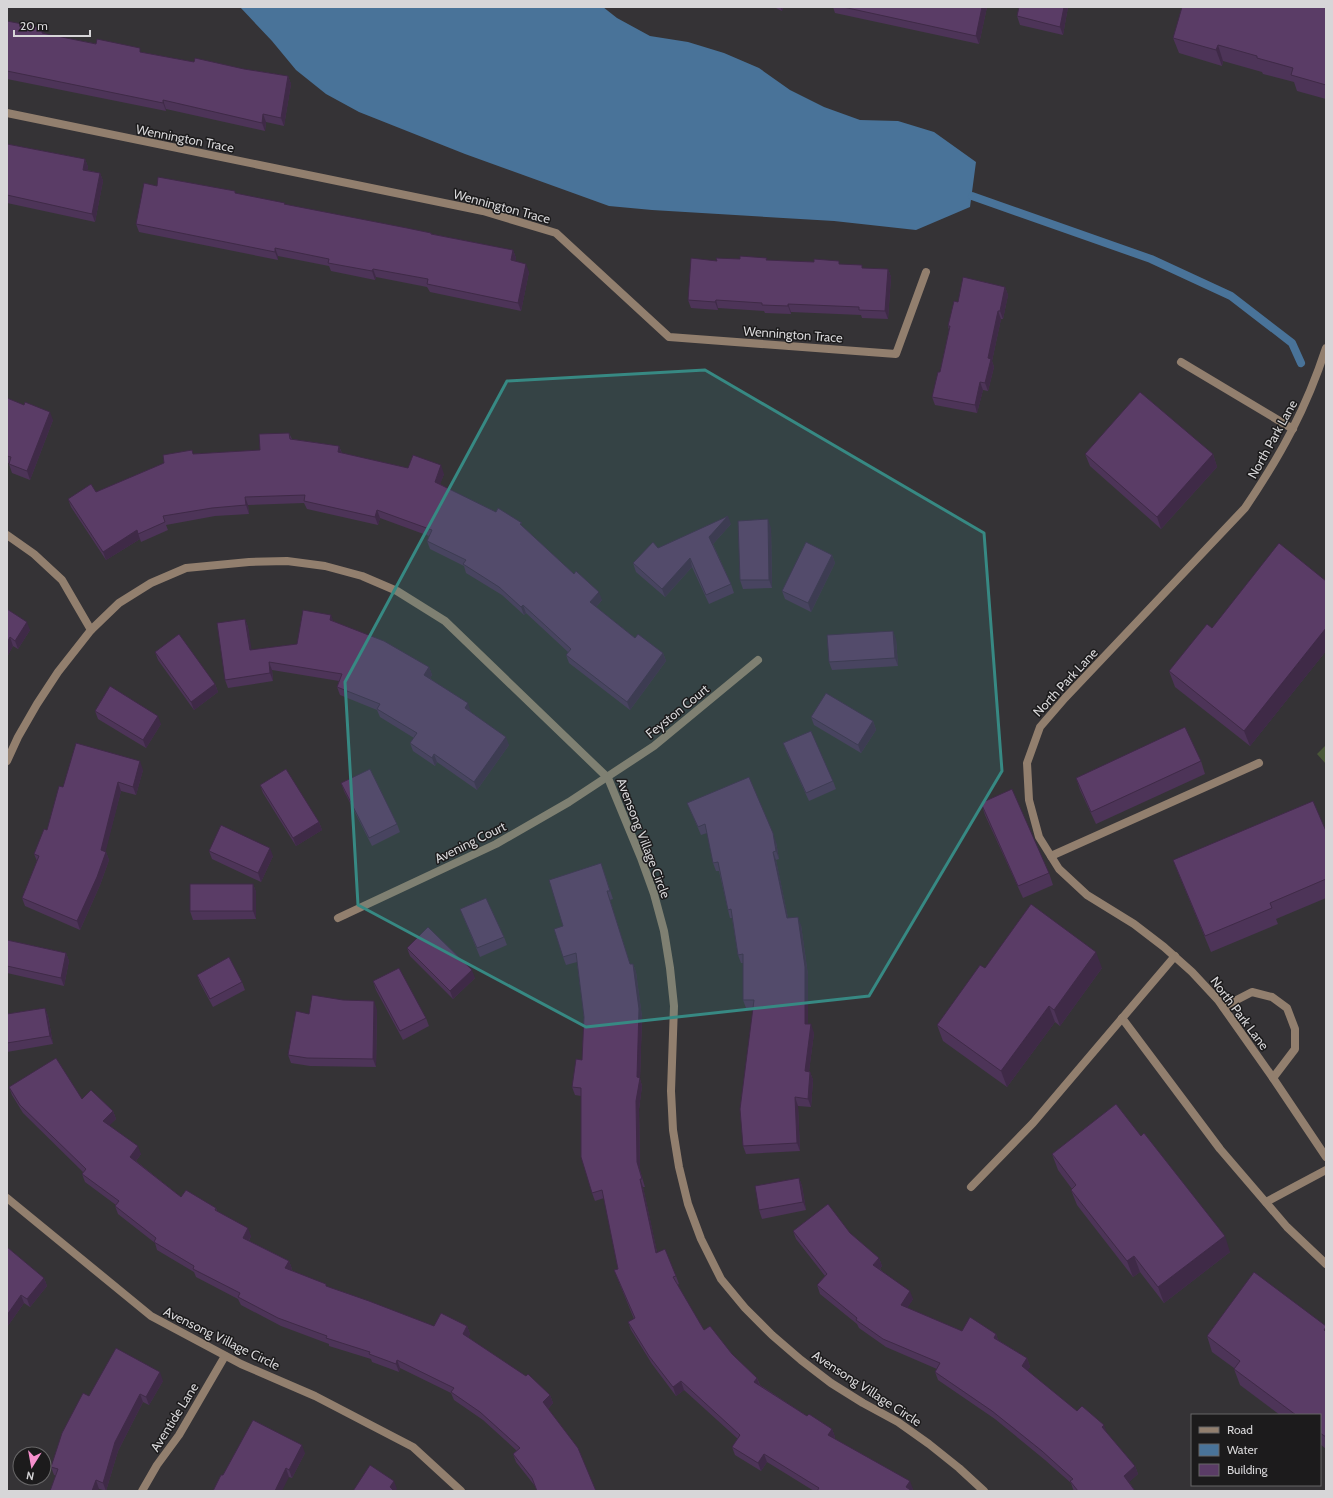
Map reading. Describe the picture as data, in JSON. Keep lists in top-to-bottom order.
{
  "streets": {
    "street": [
      "Wennington Trace",
      "North Park Lane",
      "Feyston Court",
      "Avensong Village Circle",
      "Avening Court",
      "Aventide Lane"
    ]
  },
  "crossings": [
    ["Feyston Court", "Avensong Village Circle"],
    ["Feyston Court", "Avening Court"],
    ["Avensong Village Circle", "Avening Court"],
    ["Avensong Village Circle", "Aventide Lane"]
  ],
  "legend": ["Road", "Water", "Building"],
  "scale_bar": "20 m",
  "north": "bottom"
}
